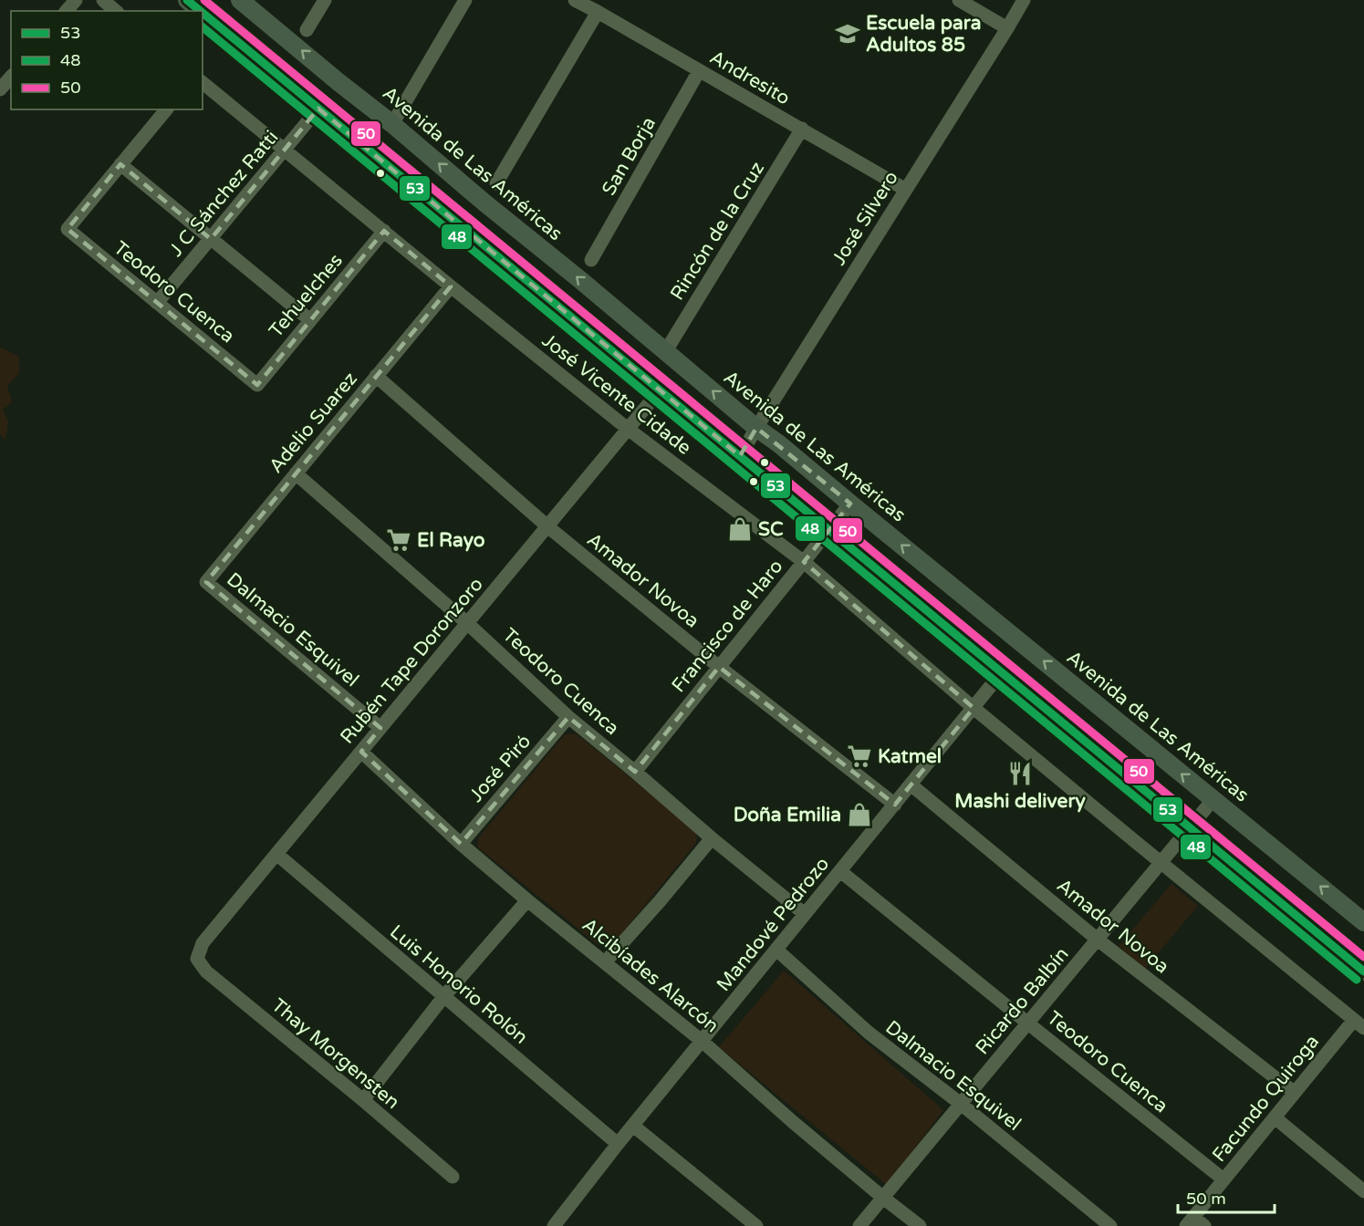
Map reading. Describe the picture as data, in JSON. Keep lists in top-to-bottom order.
{
  "streets": {
    "main road": ["Avenida de Las Américas"],
    "street": [
      "Andresito",
      "San Borja",
      "J C Sánchez Ratti",
      "José Silvero",
      "Rincón de la Cruz",
      "Teodoro Cuenca",
      "Tehuelches",
      "José Vicente Cidade",
      "Adelio Suarez",
      "Amador Novoa",
      "Francisco de Haro",
      "Dalmacio Esquivel",
      "Rubén Tape Doronzoro",
      "José Piró",
      "Mandové Pedrozo",
      "Alcibíades Alarcón",
      "Luis Honorio Rolón",
      "Ricardo Balbín",
      "Thay Morgensten",
      "Facundo Quiroga"
    ]
  },
  "crossings": [
    ["Andresito", "San Borja"],
    ["Andresito", "José Silvero"],
    ["Andresito", "Rincón de la Cruz"],
    ["Avenida de Las Américas", "José Silvero"],
    ["Avenida de Las Américas", "Rincón de la Cruz"],
    ["Avenida de Las Américas", "Francisco de Haro"],
    ["Avenida de Las Américas", "Ricardo Balbín"],
    ["J C Sánchez Ratti", "Teodoro Cuenca"],
    ["J C Sánchez Ratti", "José Vicente Cidade"],
    ["Teodoro Cuenca", "Tehuelches"],
    ["Teodoro Cuenca", "Adelio Suarez"],
    ["Teodoro Cuenca", "Francisco de Haro"],
    ["Teodoro Cuenca", "Rubén Tape Doronzoro"],
    ["Teodoro Cuenca", "José Piró"],
    ["Teodoro Cuenca", "Mandové Pedrozo"],
    ["Teodoro Cuenca", "Ricardo Balbín"],
    ["Teodoro Cuenca", "Facundo Quiroga"],
    ["Tehuelches", "José Vicente Cidade"],
    ["José Vicente Cidade", "Adelio Suarez"],
    ["José Vicente Cidade", "Francisco de Haro"],
    ["José Vicente Cidade", "Rubén Tape Doronzoro"],
    ["José Vicente Cidade", "Mandové Pedrozo"],
    ["José Vicente Cidade", "Ricardo Balbín"],
    ["José Vicente Cidade", "Facundo Quiroga"],
    ["Adelio Suarez", "Amador Novoa"],
    ["Adelio Suarez", "Dalmacio Esquivel"],
    ["Amador Novoa", "Francisco de Haro"],
    ["Amador Novoa", "Rubén Tape Doronzoro"],
    ["Amador Novoa", "Mandové Pedrozo"],
    ["Amador Novoa", "Ricardo Balbín"],
    ["Amador Novoa", "Facundo Quiroga"],
    ["Dalmacio Esquivel", "Rubén Tape Doronzoro"],
    ["Dalmacio Esquivel", "Mandové Pedrozo"],
    ["Dalmacio Esquivel", "Ricardo Balbín"],
    ["Rubén Tape Doronzoro", "Alcibíades Alarcón"],
    ["Rubén Tape Doronzoro", "Luis Honorio Rolón"],
    ["Rubén Tape Doronzoro", "Thay Morgensten"],
    ["José Piró", "Alcibíades Alarcón"],
    ["Mandové Pedrozo", "Alcibíades Alarcón"],
    ["Mandové Pedrozo", "Luis Honorio Rolón"],
    ["Alcibíades Alarcón", "Ricardo Balbín"]
  ],
  "places": {
    "school or university": ["Escuela para Adultos 85"],
    "shop": ["SC", "Doña Emilia"],
    "supermarket": ["El Rayo", "Katmel"],
    "restaurant": ["Mashi delivery"]
  },
  "lines": ["transit line 53", "transit line 50", "transit line 48"],
  "legend": ["53", "48", "50"],
  "scale_bar": "50 m"
}
